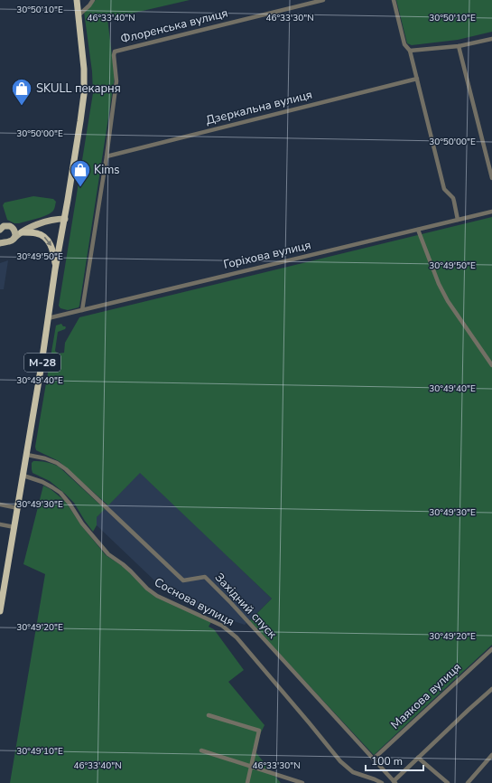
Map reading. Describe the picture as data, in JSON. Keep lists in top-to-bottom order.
{
  "streets": {
    "highway": ["М-28"],
    "street": [
      "Флоренська вулиця",
      "Дзеркальна вулиця",
      "Горіхова вулиця",
      "Соснова вулиця",
      "Західний спуск",
      "Маякова вулиця"
    ]
  },
  "crossings": [
    ["Флоренська вулиця", "Дзеркальна вулиця"],
    ["Горіхова вулиця", "М-28"],
    ["М-28", "Соснова вулиця"],
    ["М-28", "Західний спуск"],
    ["Західний спуск", "Маякова вулиця"]
  ],
  "places": {
    "shop": ["SKULL пекарня", "Kims"]
  },
  "scale_bar": "100 m",
  "coordinates": [
    "30°50'10\"E",
    "46°33'40\"N",
    "46°33'30\"N",
    "30°50'00\"E",
    "30°49'50\"E",
    "30°49'40\"E",
    "30°49'30\"E",
    "30°49'20\"E",
    "30°49'10\"E"
  ]
}
